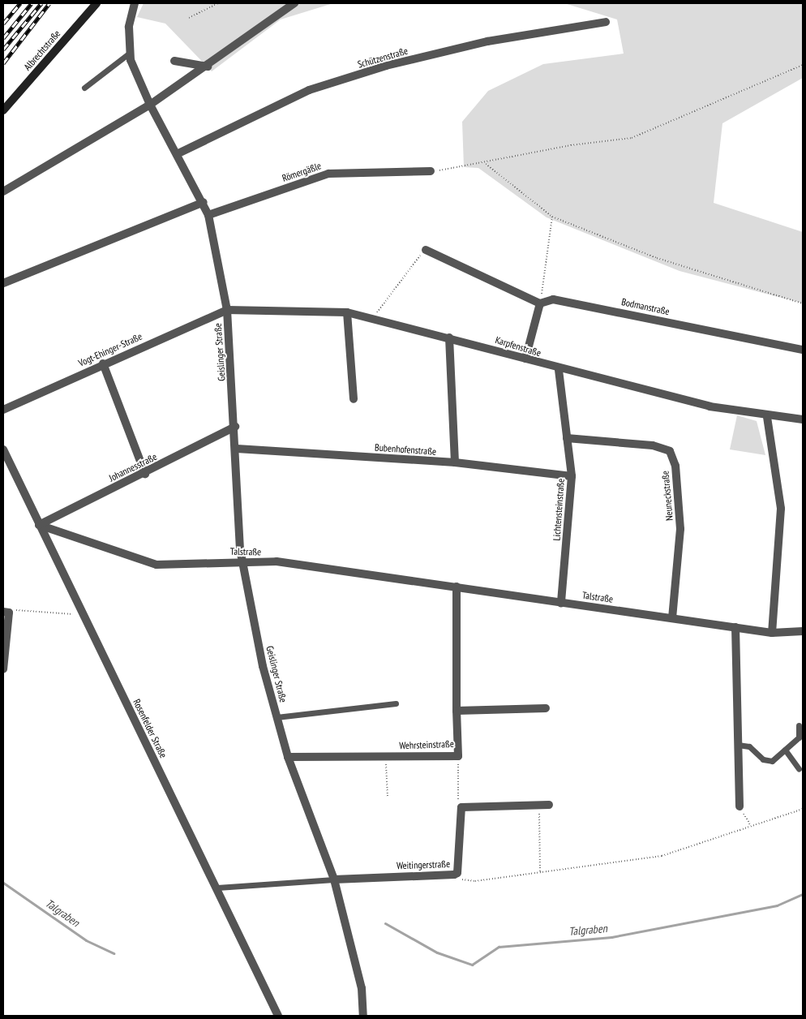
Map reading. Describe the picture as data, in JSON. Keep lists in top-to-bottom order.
{
  "streets": {
    "street": [
      "Albrechtstraße",
      "Schützenstraße",
      "Römergäßle",
      "Bodmanstraße",
      "Karpfenstraße",
      "Vogt-Ehinger-Straße",
      "Geislinger Straße",
      "Bubenhofenstraße",
      "Johannesstraße",
      "Neuneckstraße",
      "Lichtensteinstraße",
      "Talstraße",
      "Rosenfelder Straße",
      "Wehrsteinstraße",
      "Weitingerstraße"
    ]
  },
  "crossings": [
    ["Schützenstraße", "Geislinger Straße"],
    ["Römergäßle", "Geislinger Straße"],
    ["Karpfenstraße", "Vogt-Ehinger-Straße"],
    ["Karpfenstraße", "Geislinger Straße"],
    ["Karpfenstraße", "Lichtensteinstraße"],
    ["Vogt-Ehinger-Straße", "Geislinger Straße"],
    ["Geislinger Straße", "Bubenhofenstraße"],
    ["Geislinger Straße", "Johannesstraße"],
    ["Geislinger Straße", "Talstraße"],
    ["Geislinger Straße", "Wehrsteinstraße"],
    ["Geislinger Straße", "Weitingerstraße"],
    ["Bubenhofenstraße", "Lichtensteinstraße"],
    ["Johannesstraße", "Talstraße"],
    ["Johannesstraße", "Rosenfelder Straße"],
    ["Neuneckstraße", "Lichtensteinstraße"],
    ["Neuneckstraße", "Talstraße"],
    ["Lichtensteinstraße", "Talstraße"],
    ["Talstraße", "Rosenfelder Straße"]
  ],
  "water": ["Talgraben"]
}
